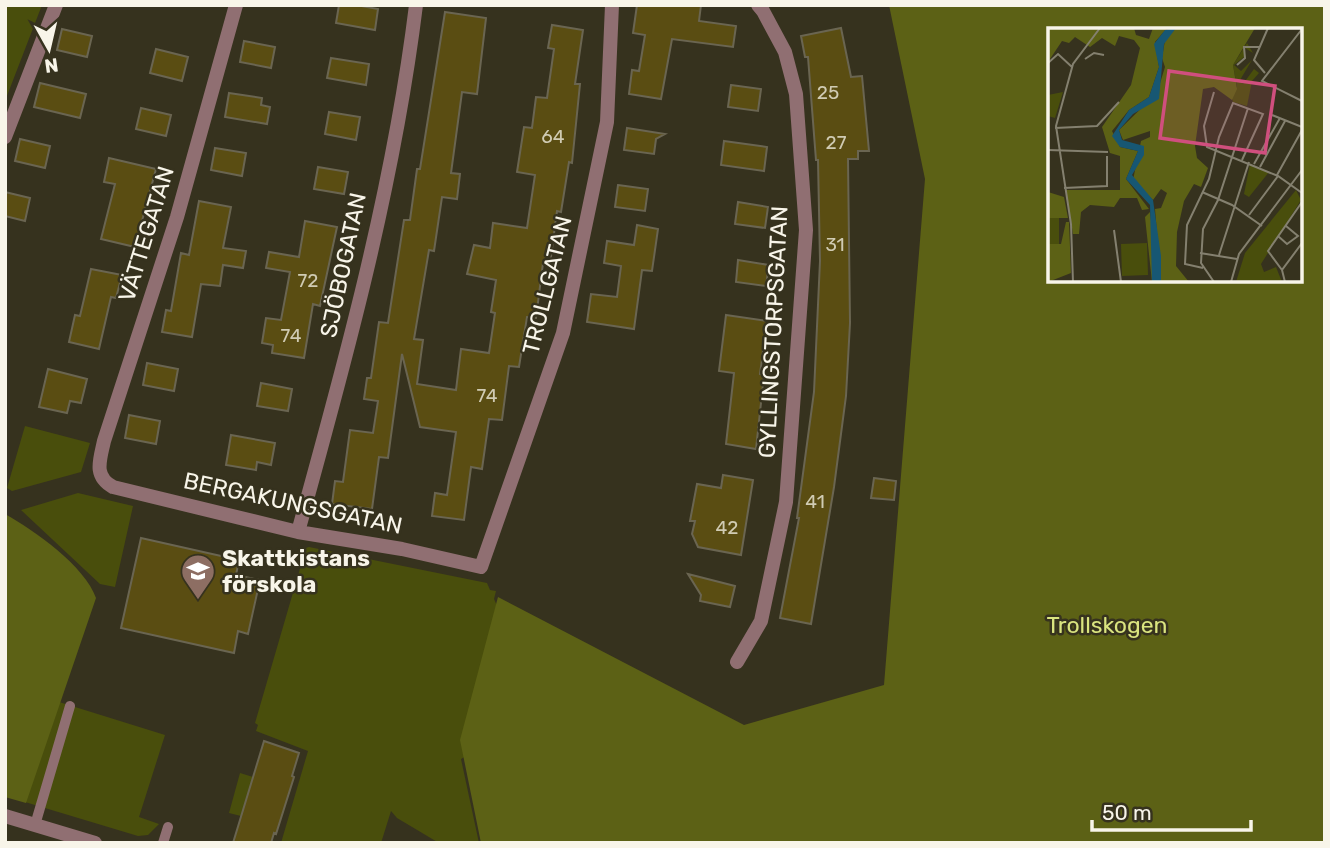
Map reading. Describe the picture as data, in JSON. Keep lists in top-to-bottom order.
{
  "streets": {
    "street": [
      "VÄTTEGATAN",
      "SJÖBOGATAN",
      "TROLLGATAN",
      "GYLLINGSTORPSGATAN",
      "BERGAKUNGSGATAN"
    ]
  },
  "crossings": [
    ["VÄTTEGATAN", "BERGAKUNGSGATAN"],
    ["SJÖBOGATAN", "BERGAKUNGSGATAN"],
    ["TROLLGATAN", "BERGAKUNGSGATAN"]
  ],
  "parks": ["Trollskogen"],
  "places": {
    "school or university": ["Skattkistans förskola"]
  },
  "house_numbers": [
    "25",
    "64",
    "27",
    "31",
    "72",
    "74",
    "74",
    "41",
    "42"
  ],
  "scale_bar": "50 m",
  "north": "bottom"
}
